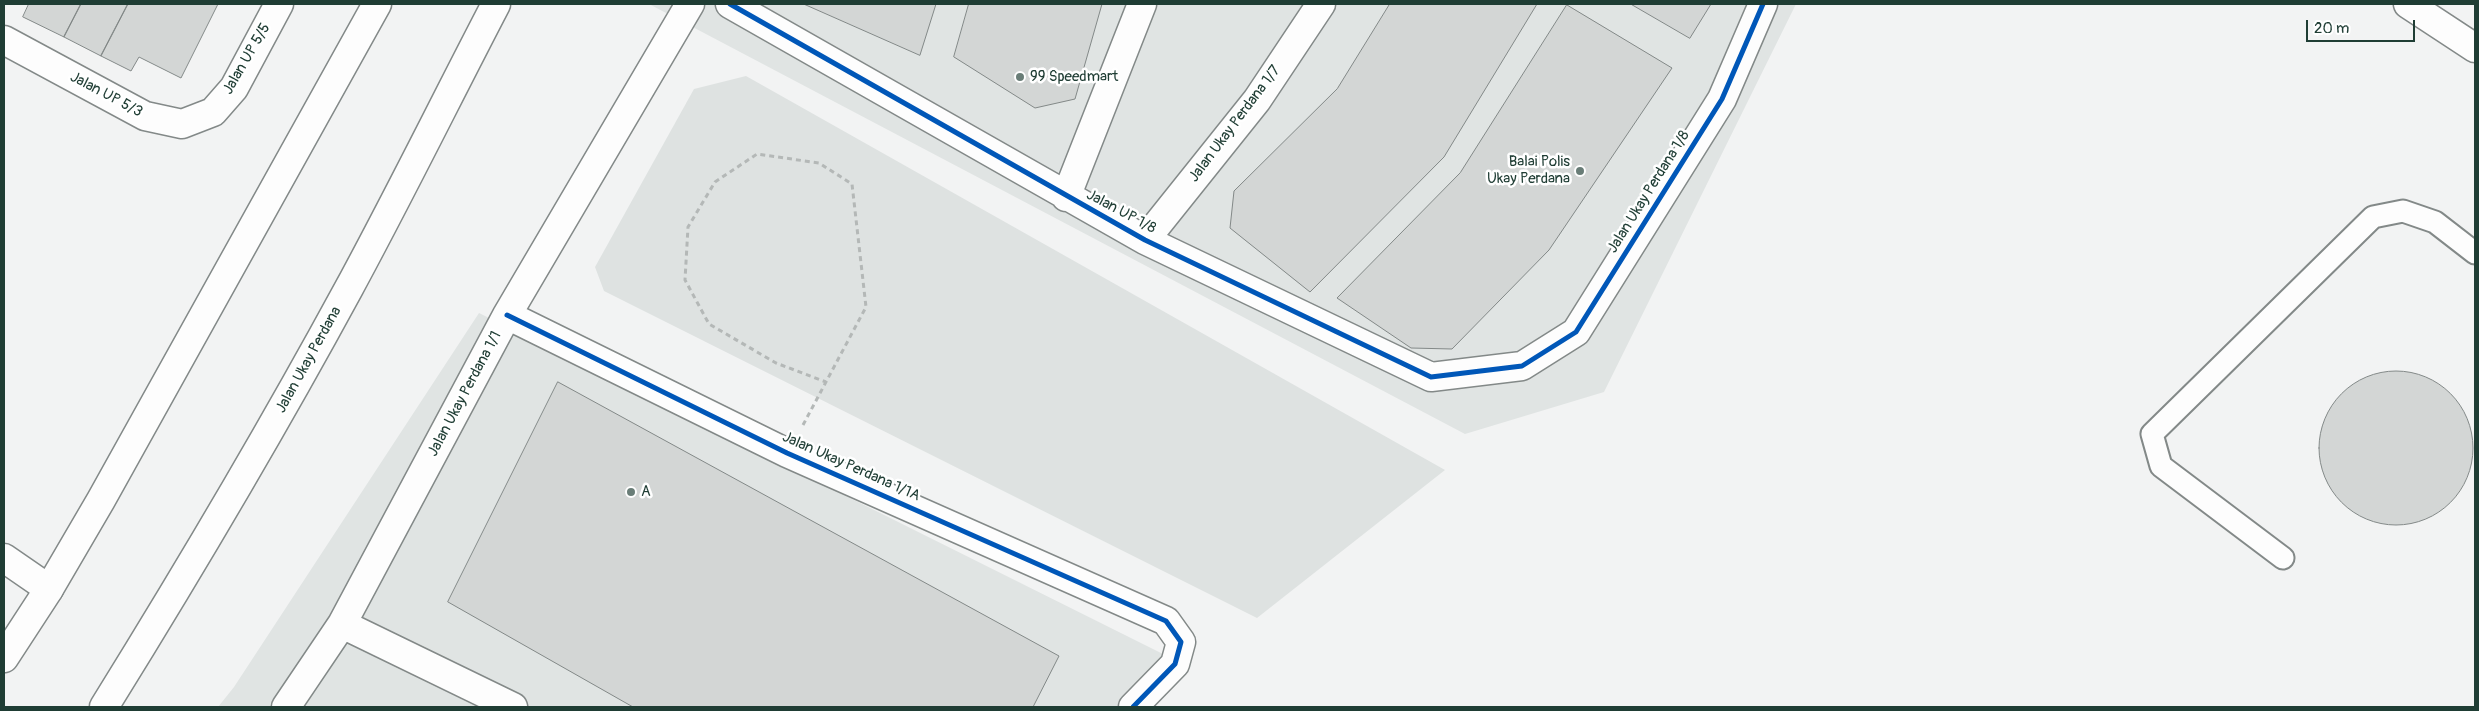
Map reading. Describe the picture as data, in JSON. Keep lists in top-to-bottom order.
{
  "streets": {
    "street": [
      "Jalan UP 5/5",
      "Jalan UP 5/3",
      "Jalan Ukay Perdana 1/7",
      "Jalan Ukay Perdana 1/8",
      "Jalan UP 1/8",
      "Jalan Ukay Perdana",
      "Jalan Ukay Perdana 1/1",
      "Jalan Ukay Perdana 1/1A"
    ]
  },
  "crossings": [
    ["Jalan UP 5/5", "Jalan UP 5/3"],
    ["Jalan Ukay Perdana 1/7", "Jalan UP 1/8"],
    ["Jalan Ukay Perdana 1/8", "Jalan UP 1/8"],
    ["Jalan Ukay Perdana 1/1", "Jalan Ukay Perdana 1/1A"]
  ],
  "places": ["99 Speedmart", "Balai Polis Ukay Perdana", "A"],
  "scale_bar": "20 m"
}
